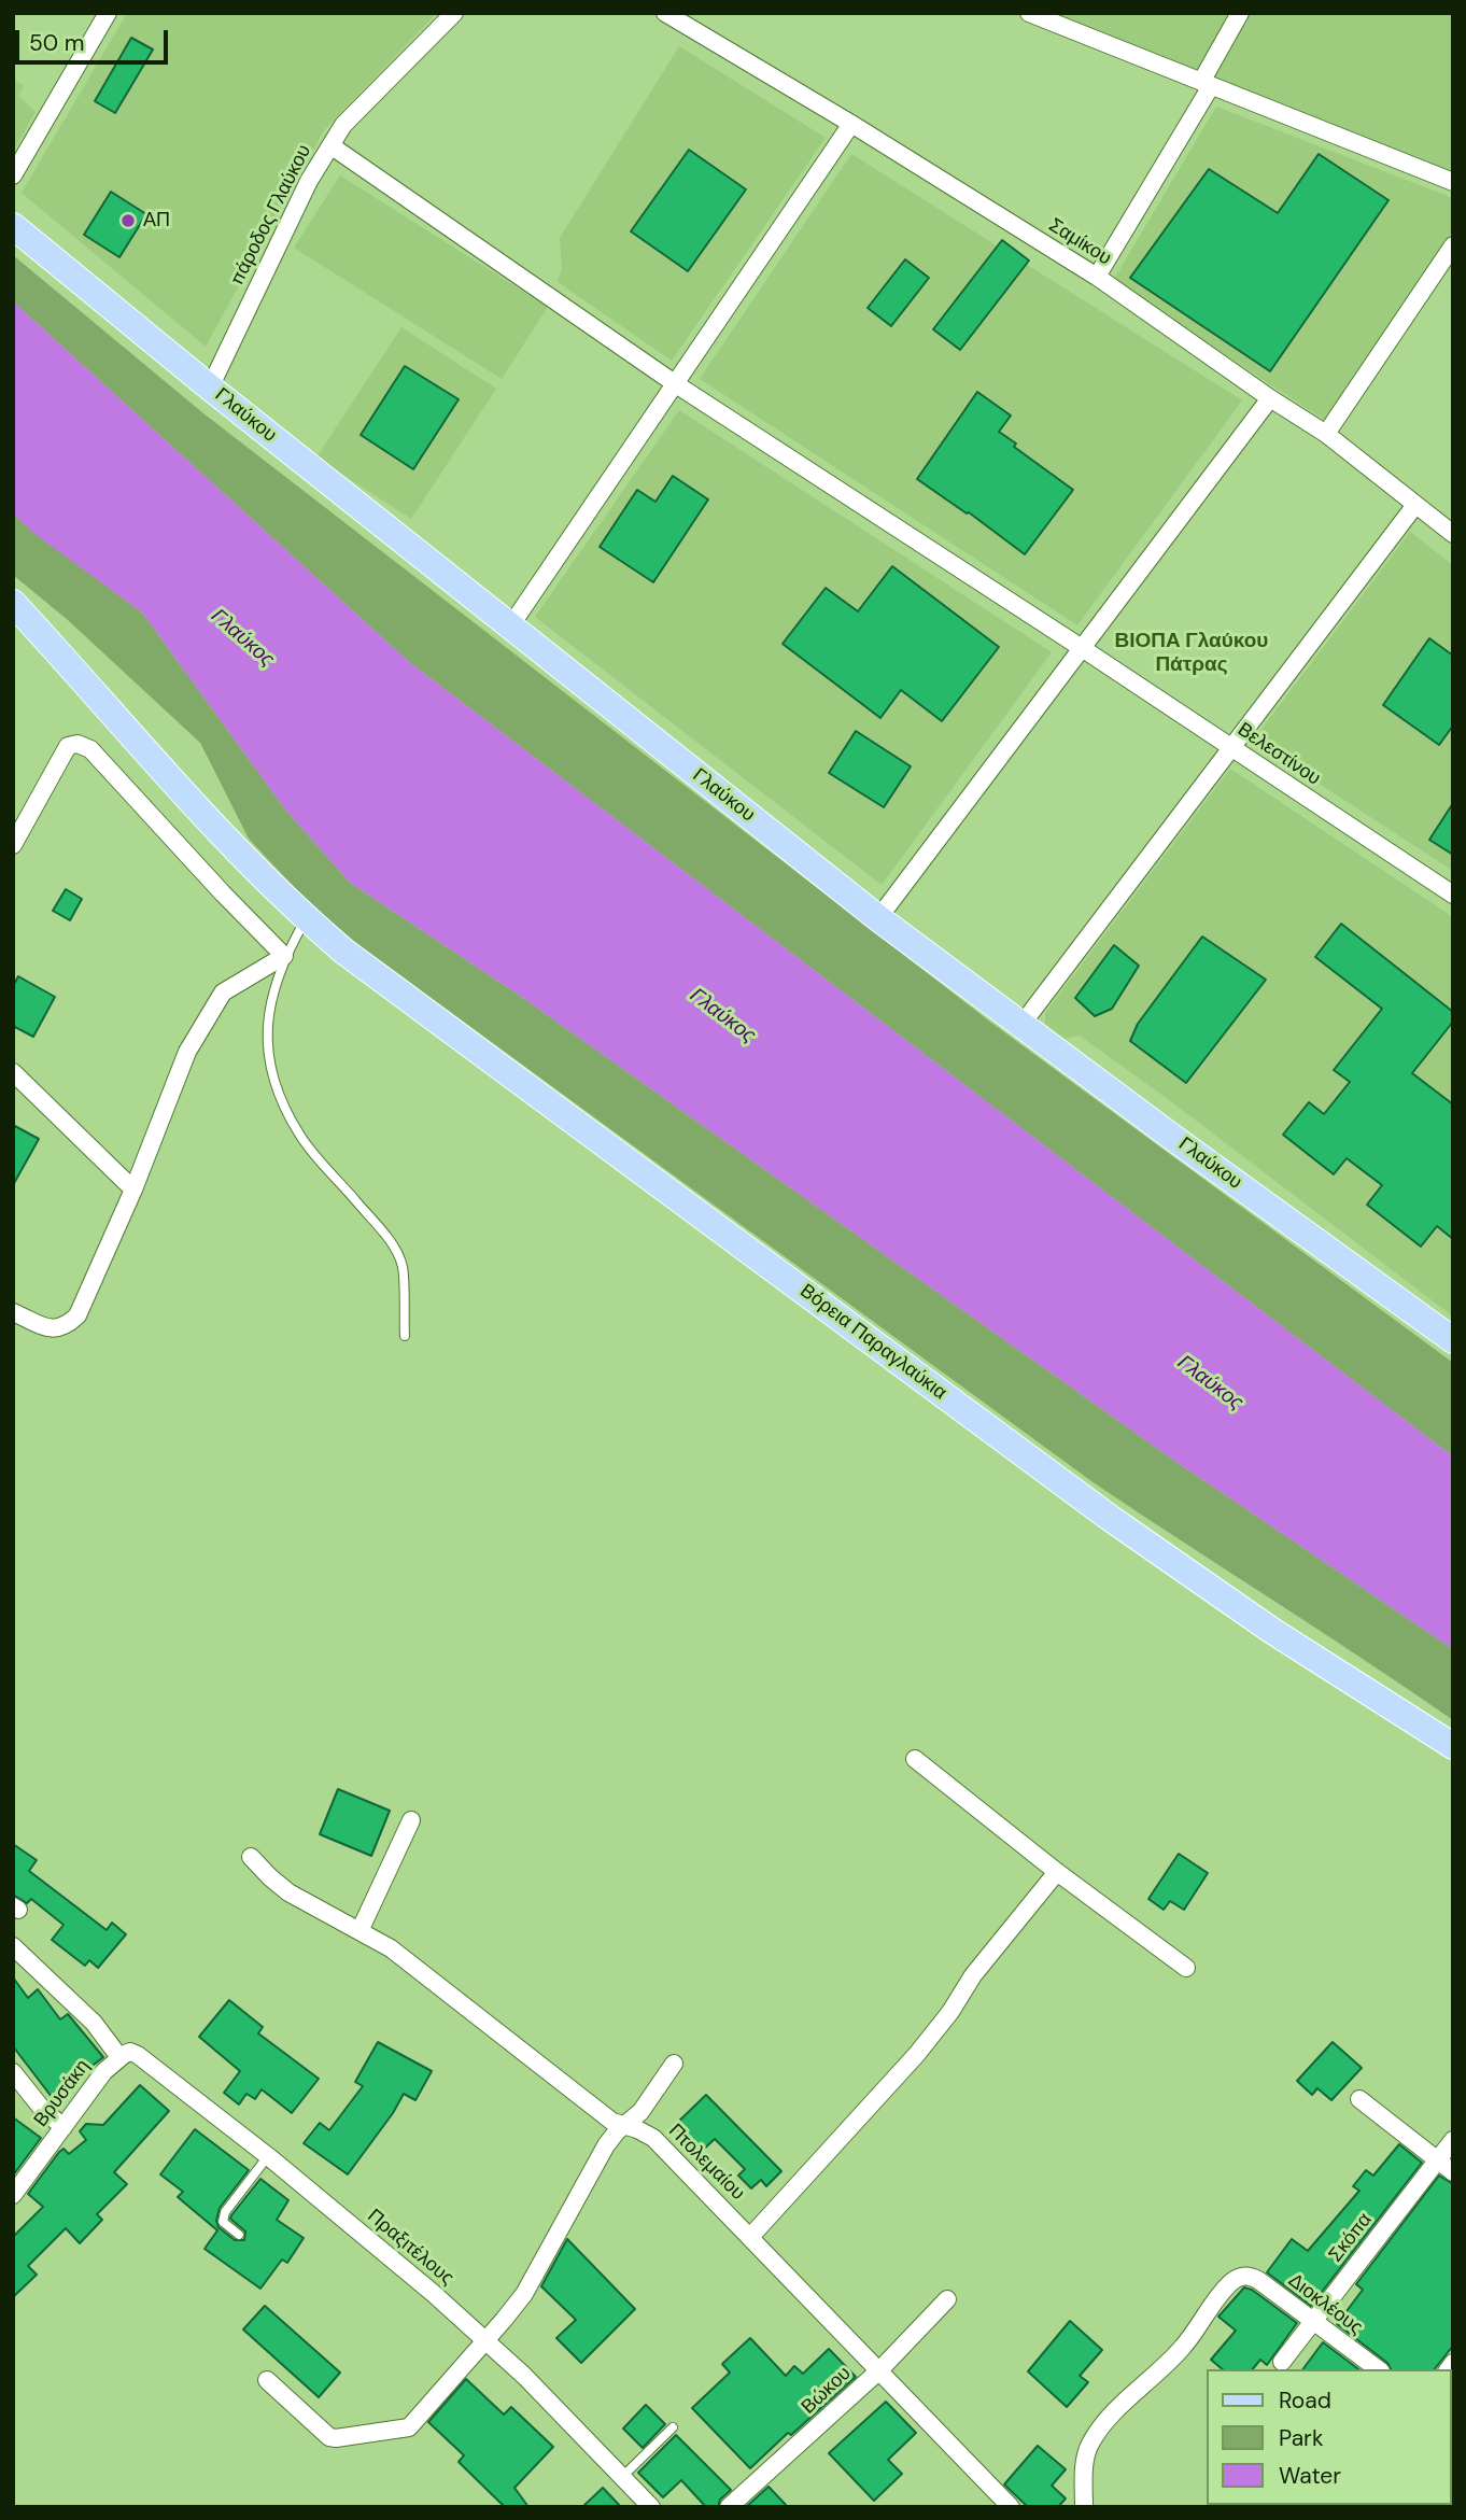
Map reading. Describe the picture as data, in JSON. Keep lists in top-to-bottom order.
{
  "streets": {
    "main road": ["Γλαύκου", "Βόρεια Παραγλαύκια"],
    "street": [
      "πάροδος Γλαύκου",
      "Σαμίκου",
      "Βελεστίνου",
      "Βρυσάκη",
      "Πτολεμαίου",
      "Σκόπα",
      "Πραξιτέλους",
      "Διοκλέους",
      "Βώκου"
    ]
  },
  "crossings": [
    ["πάροδος Γλαύκου", "Γλαύκου"],
    ["πάροδος Γλαύκου", "Βελεστίνου"],
    ["Βρυσάκη", "Πραξιτέλους"],
    ["Πτολεμαίου", "Βώκου"],
    ["Σκόπα", "Διοκλέους"]
  ],
  "districts": ["ΒΙΟΠΑ Γλαύκου Πάτρας"],
  "water": ["Γλαύκος"],
  "places": ["ΑΠ"],
  "legend": ["Road", "Park", "Water"],
  "scale_bar": "50 m"
}
